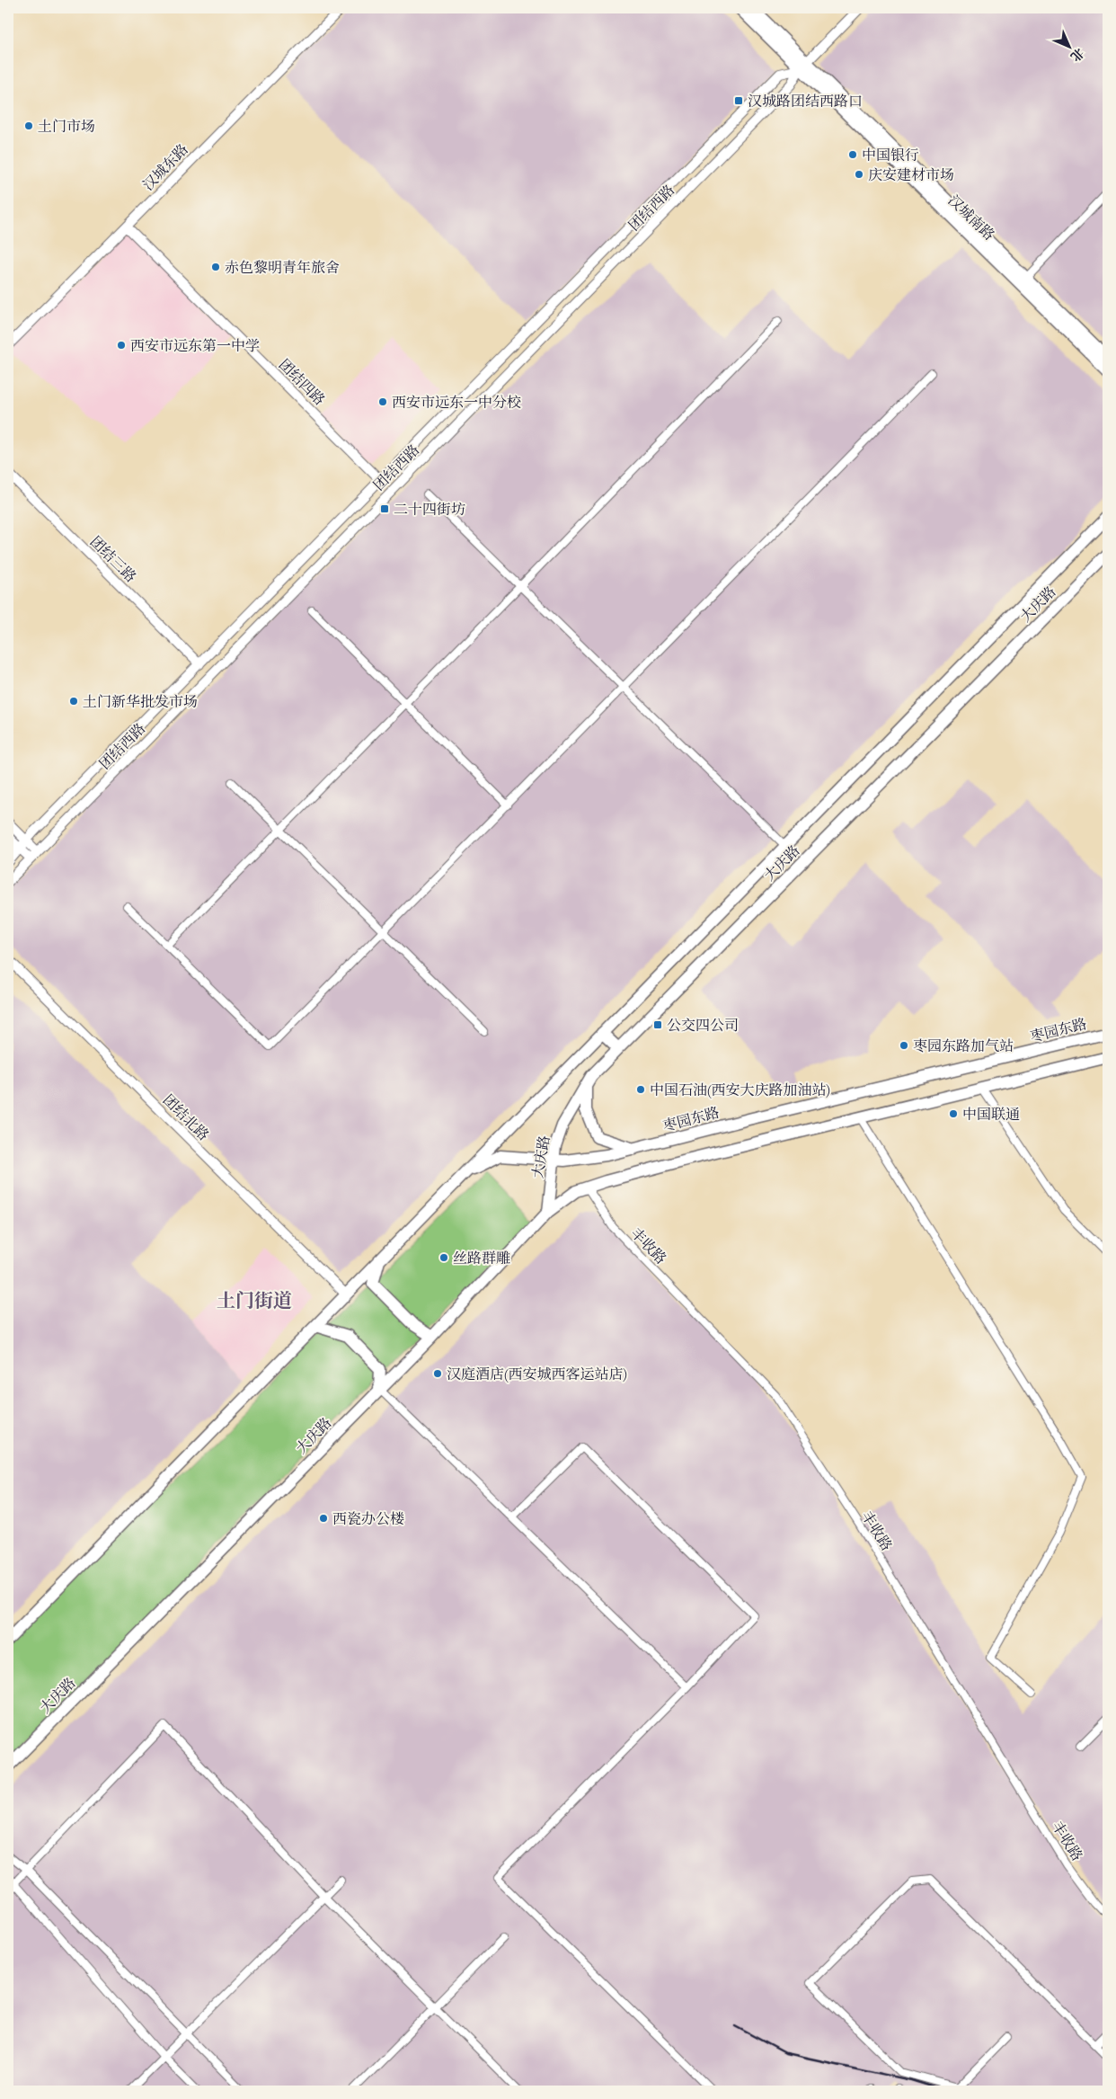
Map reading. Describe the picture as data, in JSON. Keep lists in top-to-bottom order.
{
  "streets": {
    "main road": ["汉城南路", "大庆路", "枣园东路"],
    "street": [
      "汉城东路",
      "团结西路",
      "团结四路",
      "团结三路",
      "团结北路",
      "丰收路"
    ]
  },
  "crossings": [
    ["汉城东路", "团结四路"],
    ["团结西路", "汉城南路"],
    ["团结西路", "团结四路"],
    ["团结西路", "团结三路"],
    ["大庆路", "枣园东路"],
    ["大庆路", "团结北路"]
  ],
  "districts": ["土门街道"],
  "places": {
    "transit": ["汉城路团结西路口", "二十四街坊", "公交四公司"],
    "other": [
      "土门市场",
      "中国银行",
      "庆安建材市场",
      "赤色黎明青年旅舍",
      "西安市远东第一中学",
      "西安市远东一中分校",
      "土门新华批发市场",
      "枣园东路加气站",
      "中国石油(西安大庆路加油站)",
      "中国联通",
      "丝路群雕",
      "汉庭酒店(西安城西客运站店)",
      "西瓷办公楼"
    ]
  },
  "north": "bottom right"
}
